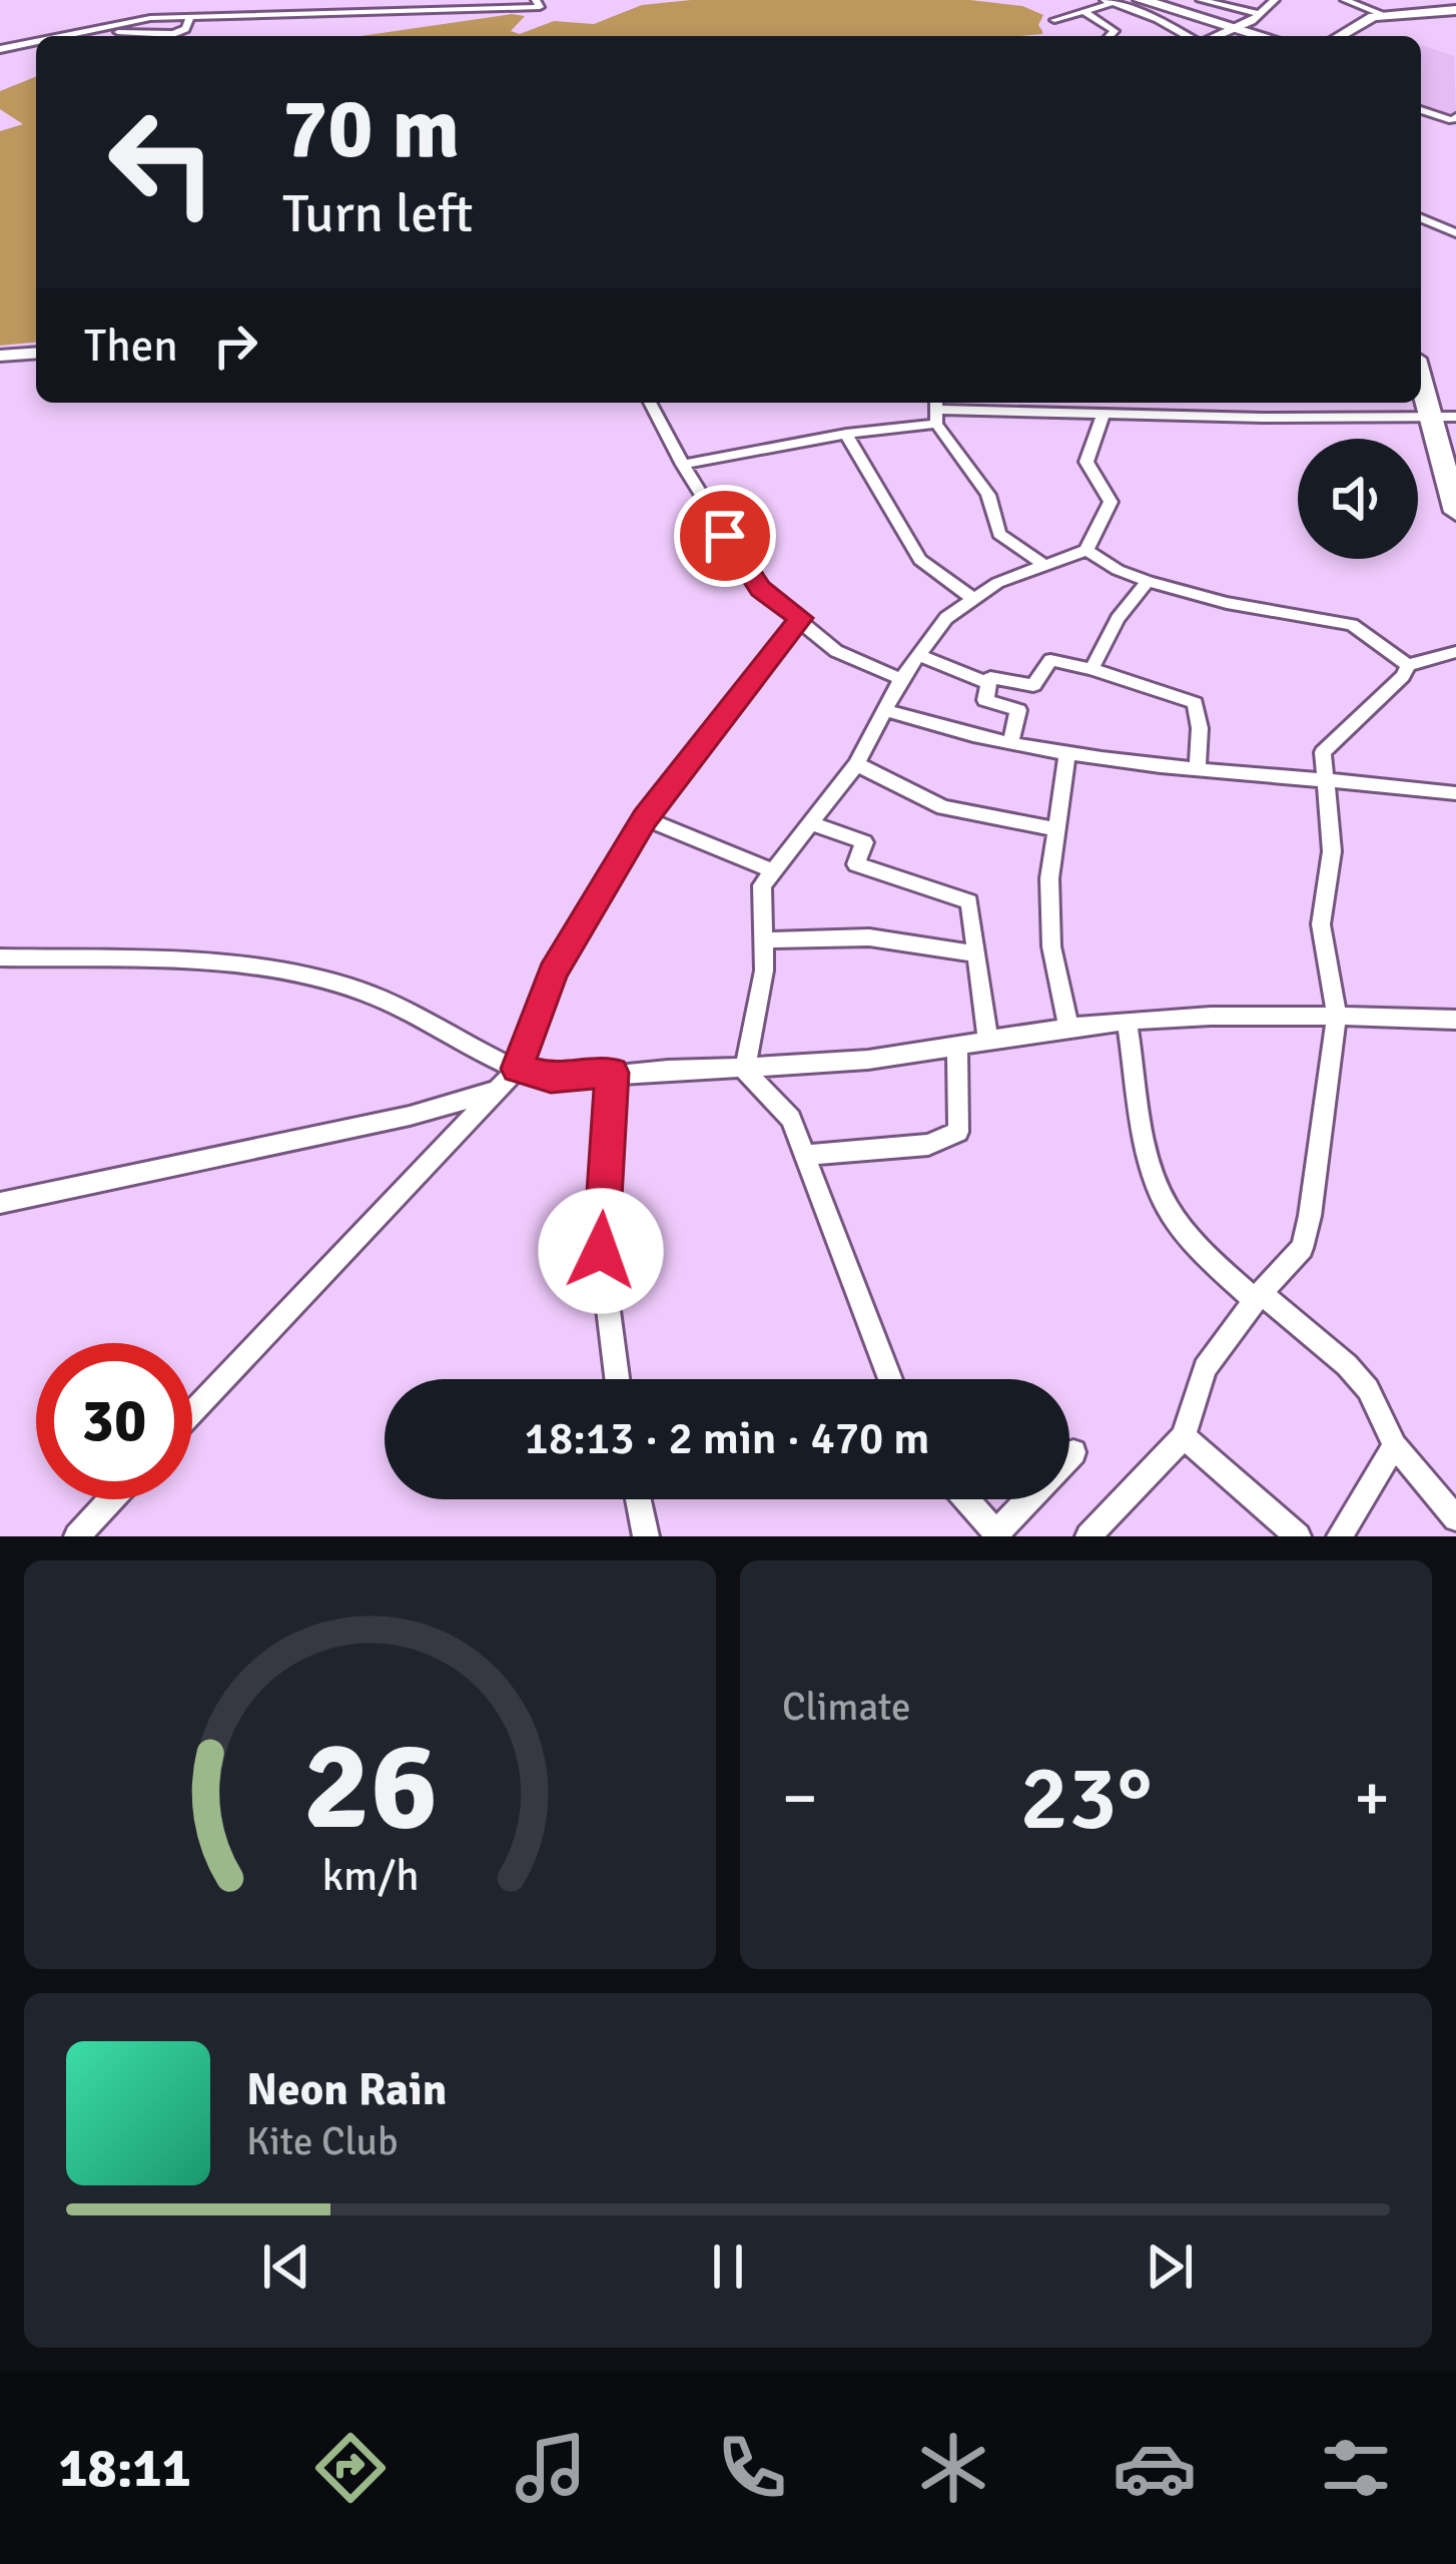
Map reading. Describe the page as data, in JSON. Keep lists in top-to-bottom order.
{
  "page": {
    "turn": ["70 m", "Turn left"],
    "then": "Then",
    "limit": "30",
    "trip": "18:13 · 2 min · 470 m",
    "tile": "Climate",
    "heat": ["−", "23°", "+"],
    "song": ["Neon Rain", "Kite Club"],
    "tabs": "18:11",
    "gauge": ["26", "km/h"]
  }
}
